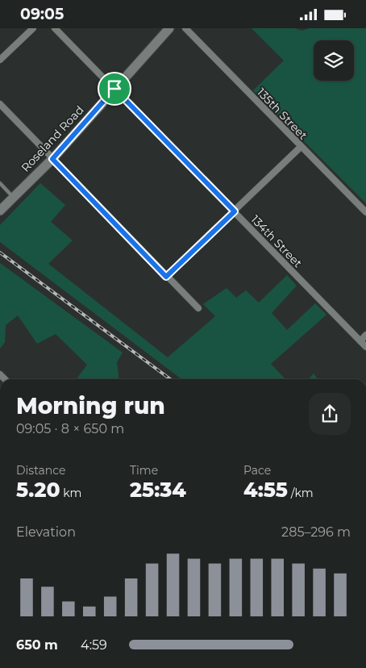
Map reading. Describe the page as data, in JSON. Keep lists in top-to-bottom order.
{
  "streets": {
    "main road": ["Roseland Road"],
    "street": ["135th Street", "134th Street"]
  },
  "crossings": [
    ["Roseland Road", "134th Street"]
  ],
  "page": {
    "status": "09:05",
    "heading": ["Morning run", "09:05 · 8 × 650 m"],
    "stats": [
      ["Distance", "5.20 km"],
      ["Time", "25:34"],
      ["Pace", "4:55 /km"]
    ],
    "chart": ["Elevation", "285–296 m"],
    "list": [
      {
        "name": "650 m",
        "note": "4:59"
      }
    ]
  }
}
